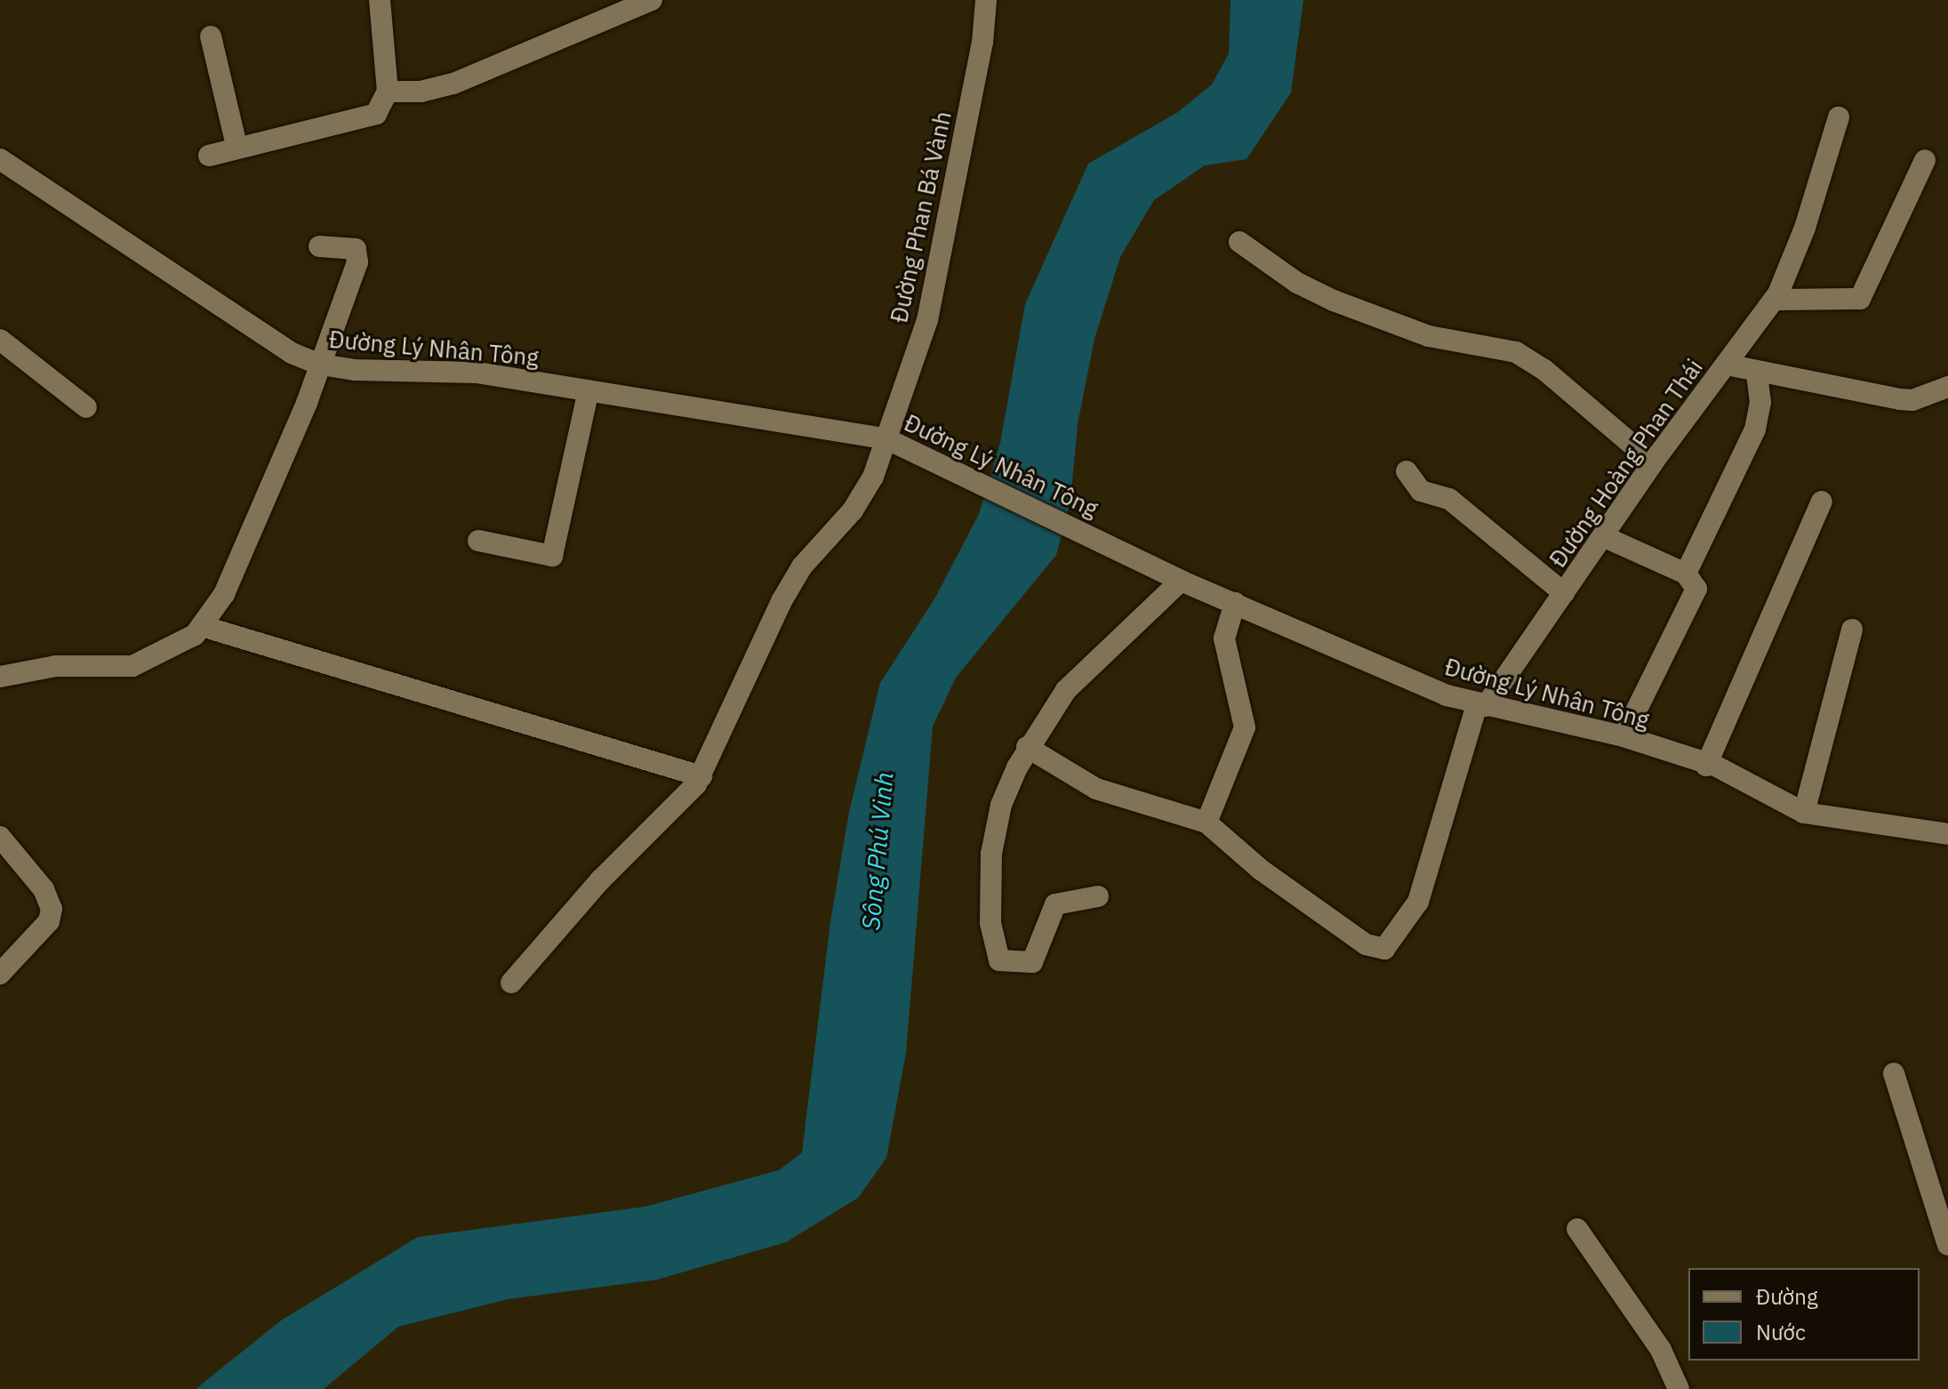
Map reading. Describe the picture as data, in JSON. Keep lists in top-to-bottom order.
{
  "streets": {
    "street": ["Đường Phan Bá Vành", "Đường Lý Nhân Tông", "Đường Hoàng Phan Thái"]
  },
  "crossings": [
    ["Đường Phan Bá Vành", "Đường Lý Nhân Tông"],
    ["Đường Lý Nhân Tông", "Đường Hoàng Phan Thái"]
  ],
  "water": ["Sông Phú Vinh"],
  "legend": ["Đường", "Nước"]
}
